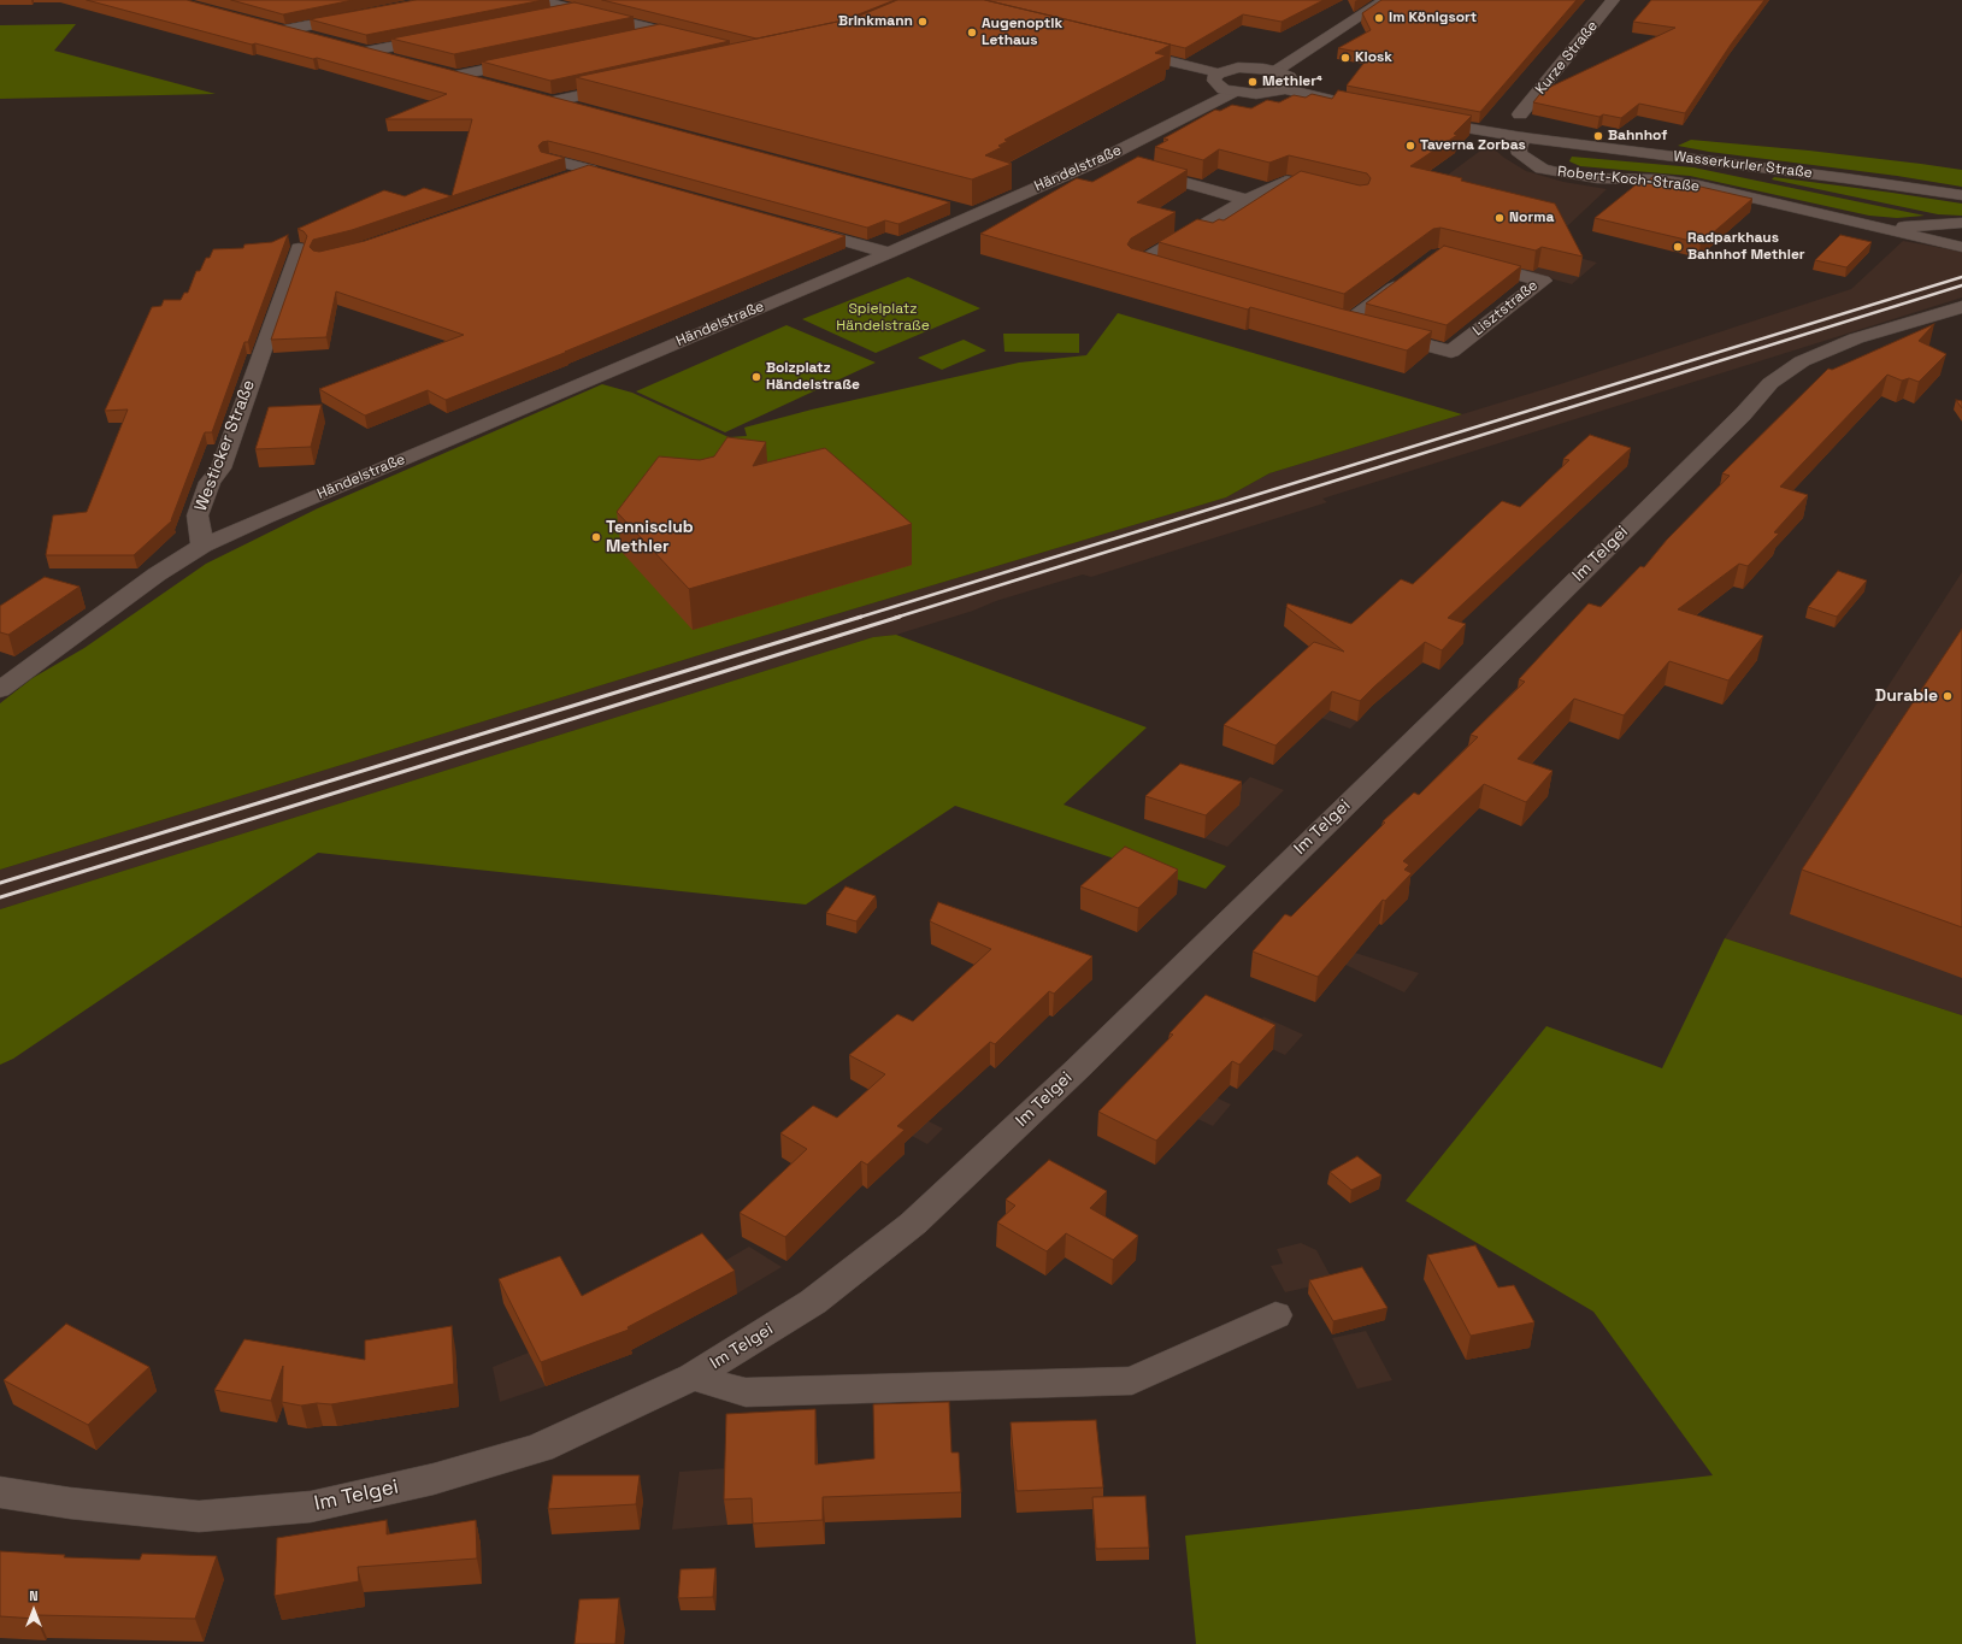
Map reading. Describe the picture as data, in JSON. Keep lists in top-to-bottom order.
{
  "streets": {
    "street": [
      "Kurze Straße",
      "Wasserkurler Straße",
      "Händelstraße",
      "Robert-Koch-Straße",
      "Lisztstraße",
      "Westicker Straße",
      "Im Telgei"
    ]
  },
  "crossings": [
    ["Wasserkurler Straße", "Robert-Koch-Straße"],
    ["Händelstraße", "Westicker Straße"]
  ],
  "parks": ["Spielplatz Händelstraße"],
  "places": [
    "Im Königsort",
    "Brinkmann",
    "Augenoptik Lethaus",
    "Kiosk",
    "Methler⁴",
    "Bahnhof",
    "Taverna Zorbas",
    "Norma",
    "Radparkhaus Bahnhof Methler",
    "Bolzplatz Händelstraße",
    "Tennisclub Methler",
    "Durable"
  ],
  "north": "top"
}
